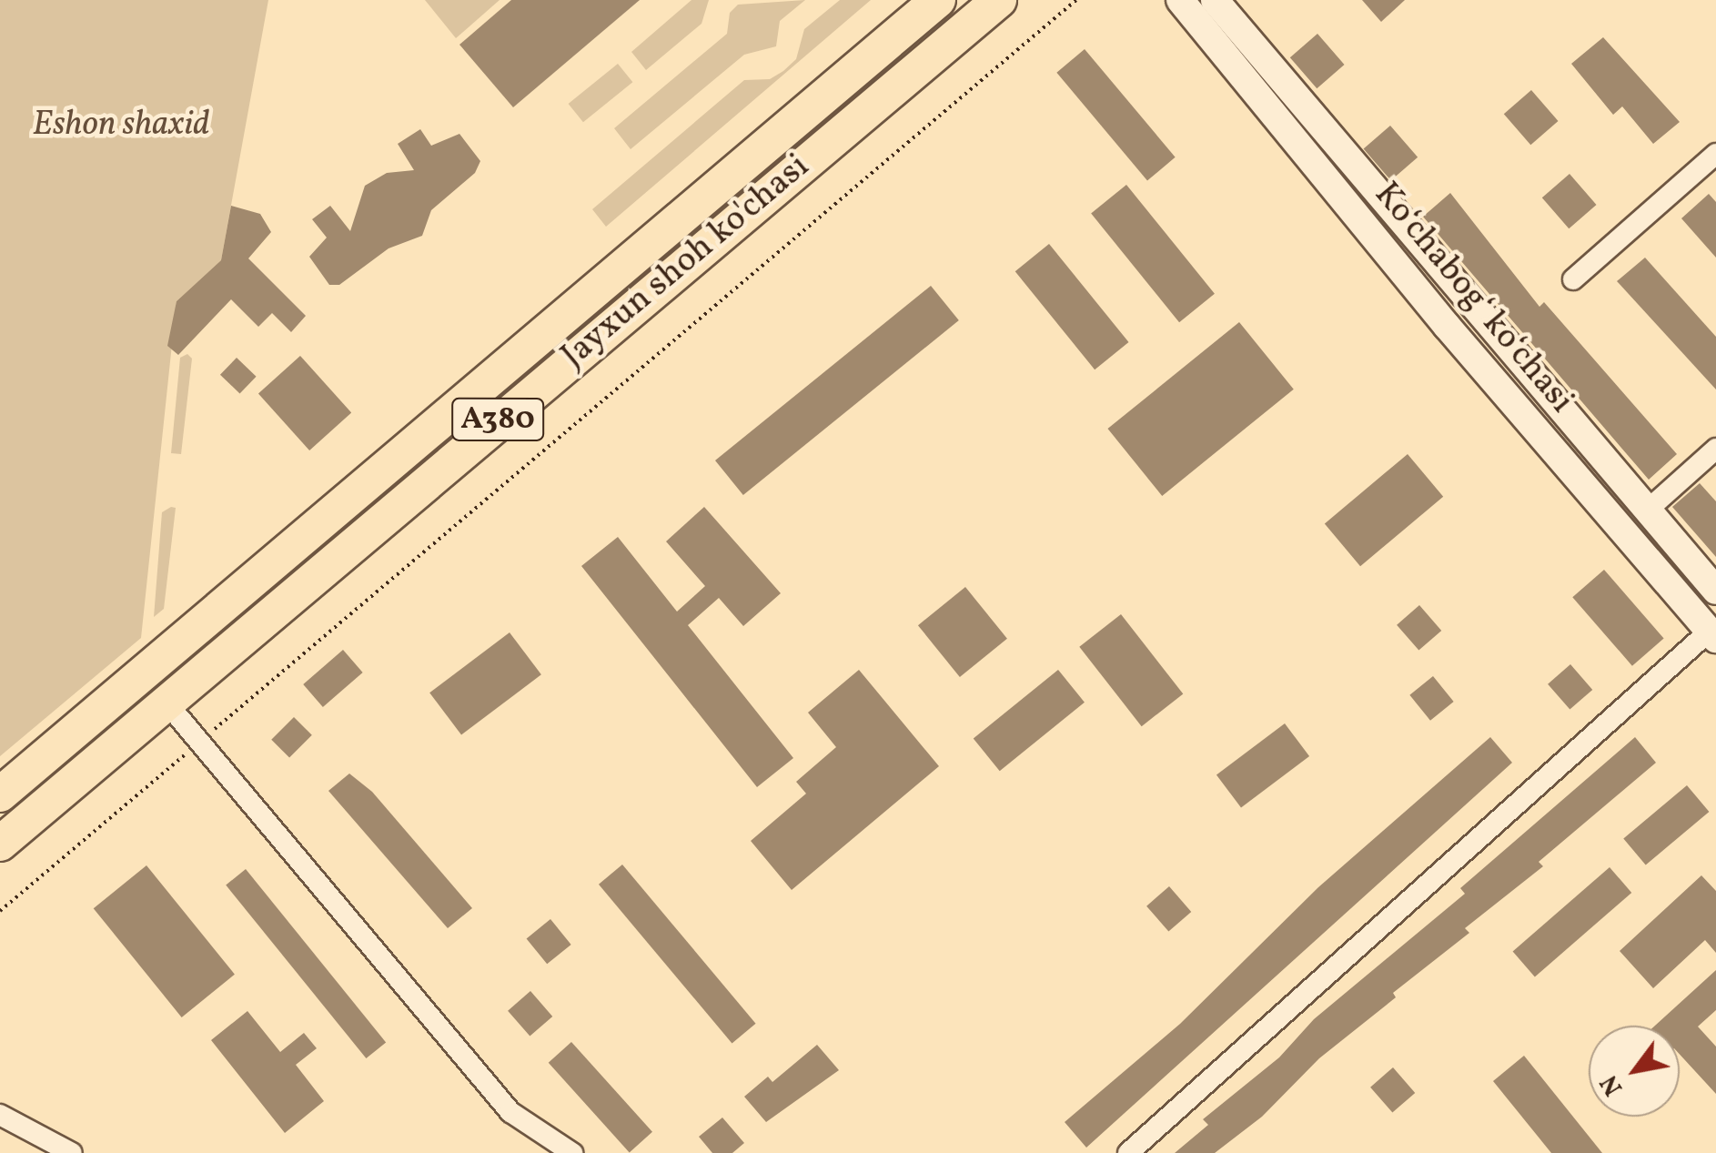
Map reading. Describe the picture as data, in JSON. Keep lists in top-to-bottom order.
{
  "streets": {
    "highway": ["Jayxun shoh ko'chasi", "A380"],
    "main road": ["Ko‘chabog‘ ko‘chasi"]
  },
  "parks": ["Eshon shaxid"],
  "north": "bottom left"
}
